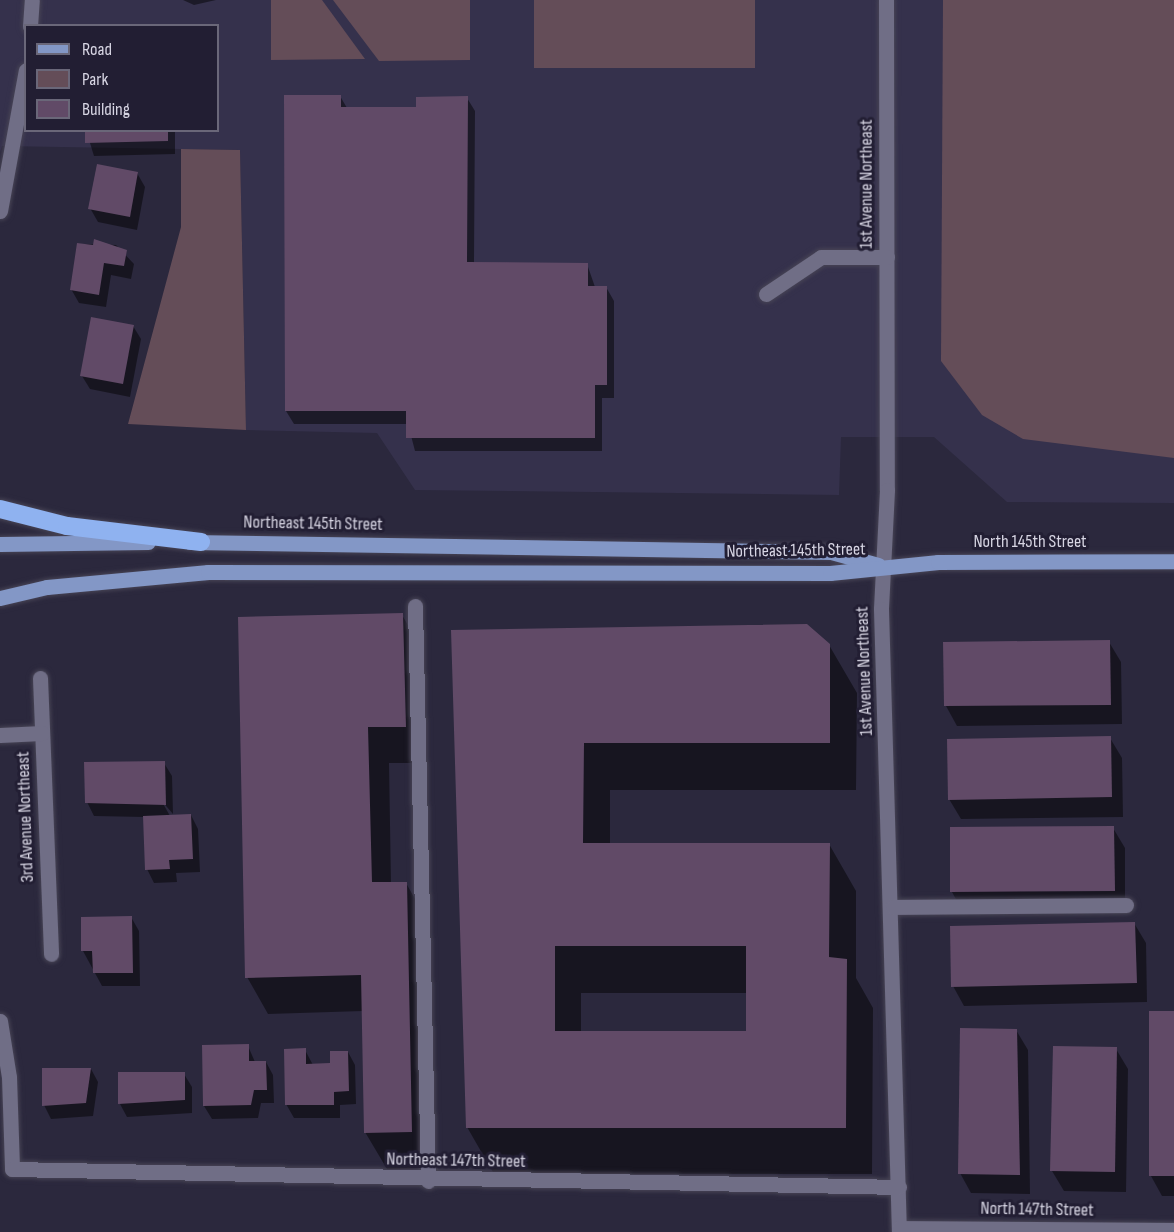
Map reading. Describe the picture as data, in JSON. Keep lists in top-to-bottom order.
{
  "streets": {
    "main road": ["Northeast 145th Street", "North 145th Street"],
    "street": [
      "1st Avenue Northeast",
      "3rd Avenue Northeast",
      "Northeast 147th Street",
      "North 147th Street"
    ]
  },
  "crossings": [
    ["1st Avenue Northeast", "Northeast 145th Street"],
    ["1st Avenue Northeast", "North 145th Street"],
    ["1st Avenue Northeast", "Northeast 147th Street"],
    ["1st Avenue Northeast", "North 147th Street"],
    ["Northeast 145th Street", "North 145th Street"]
  ],
  "legend": ["Road", "Park", "Building"]
}
